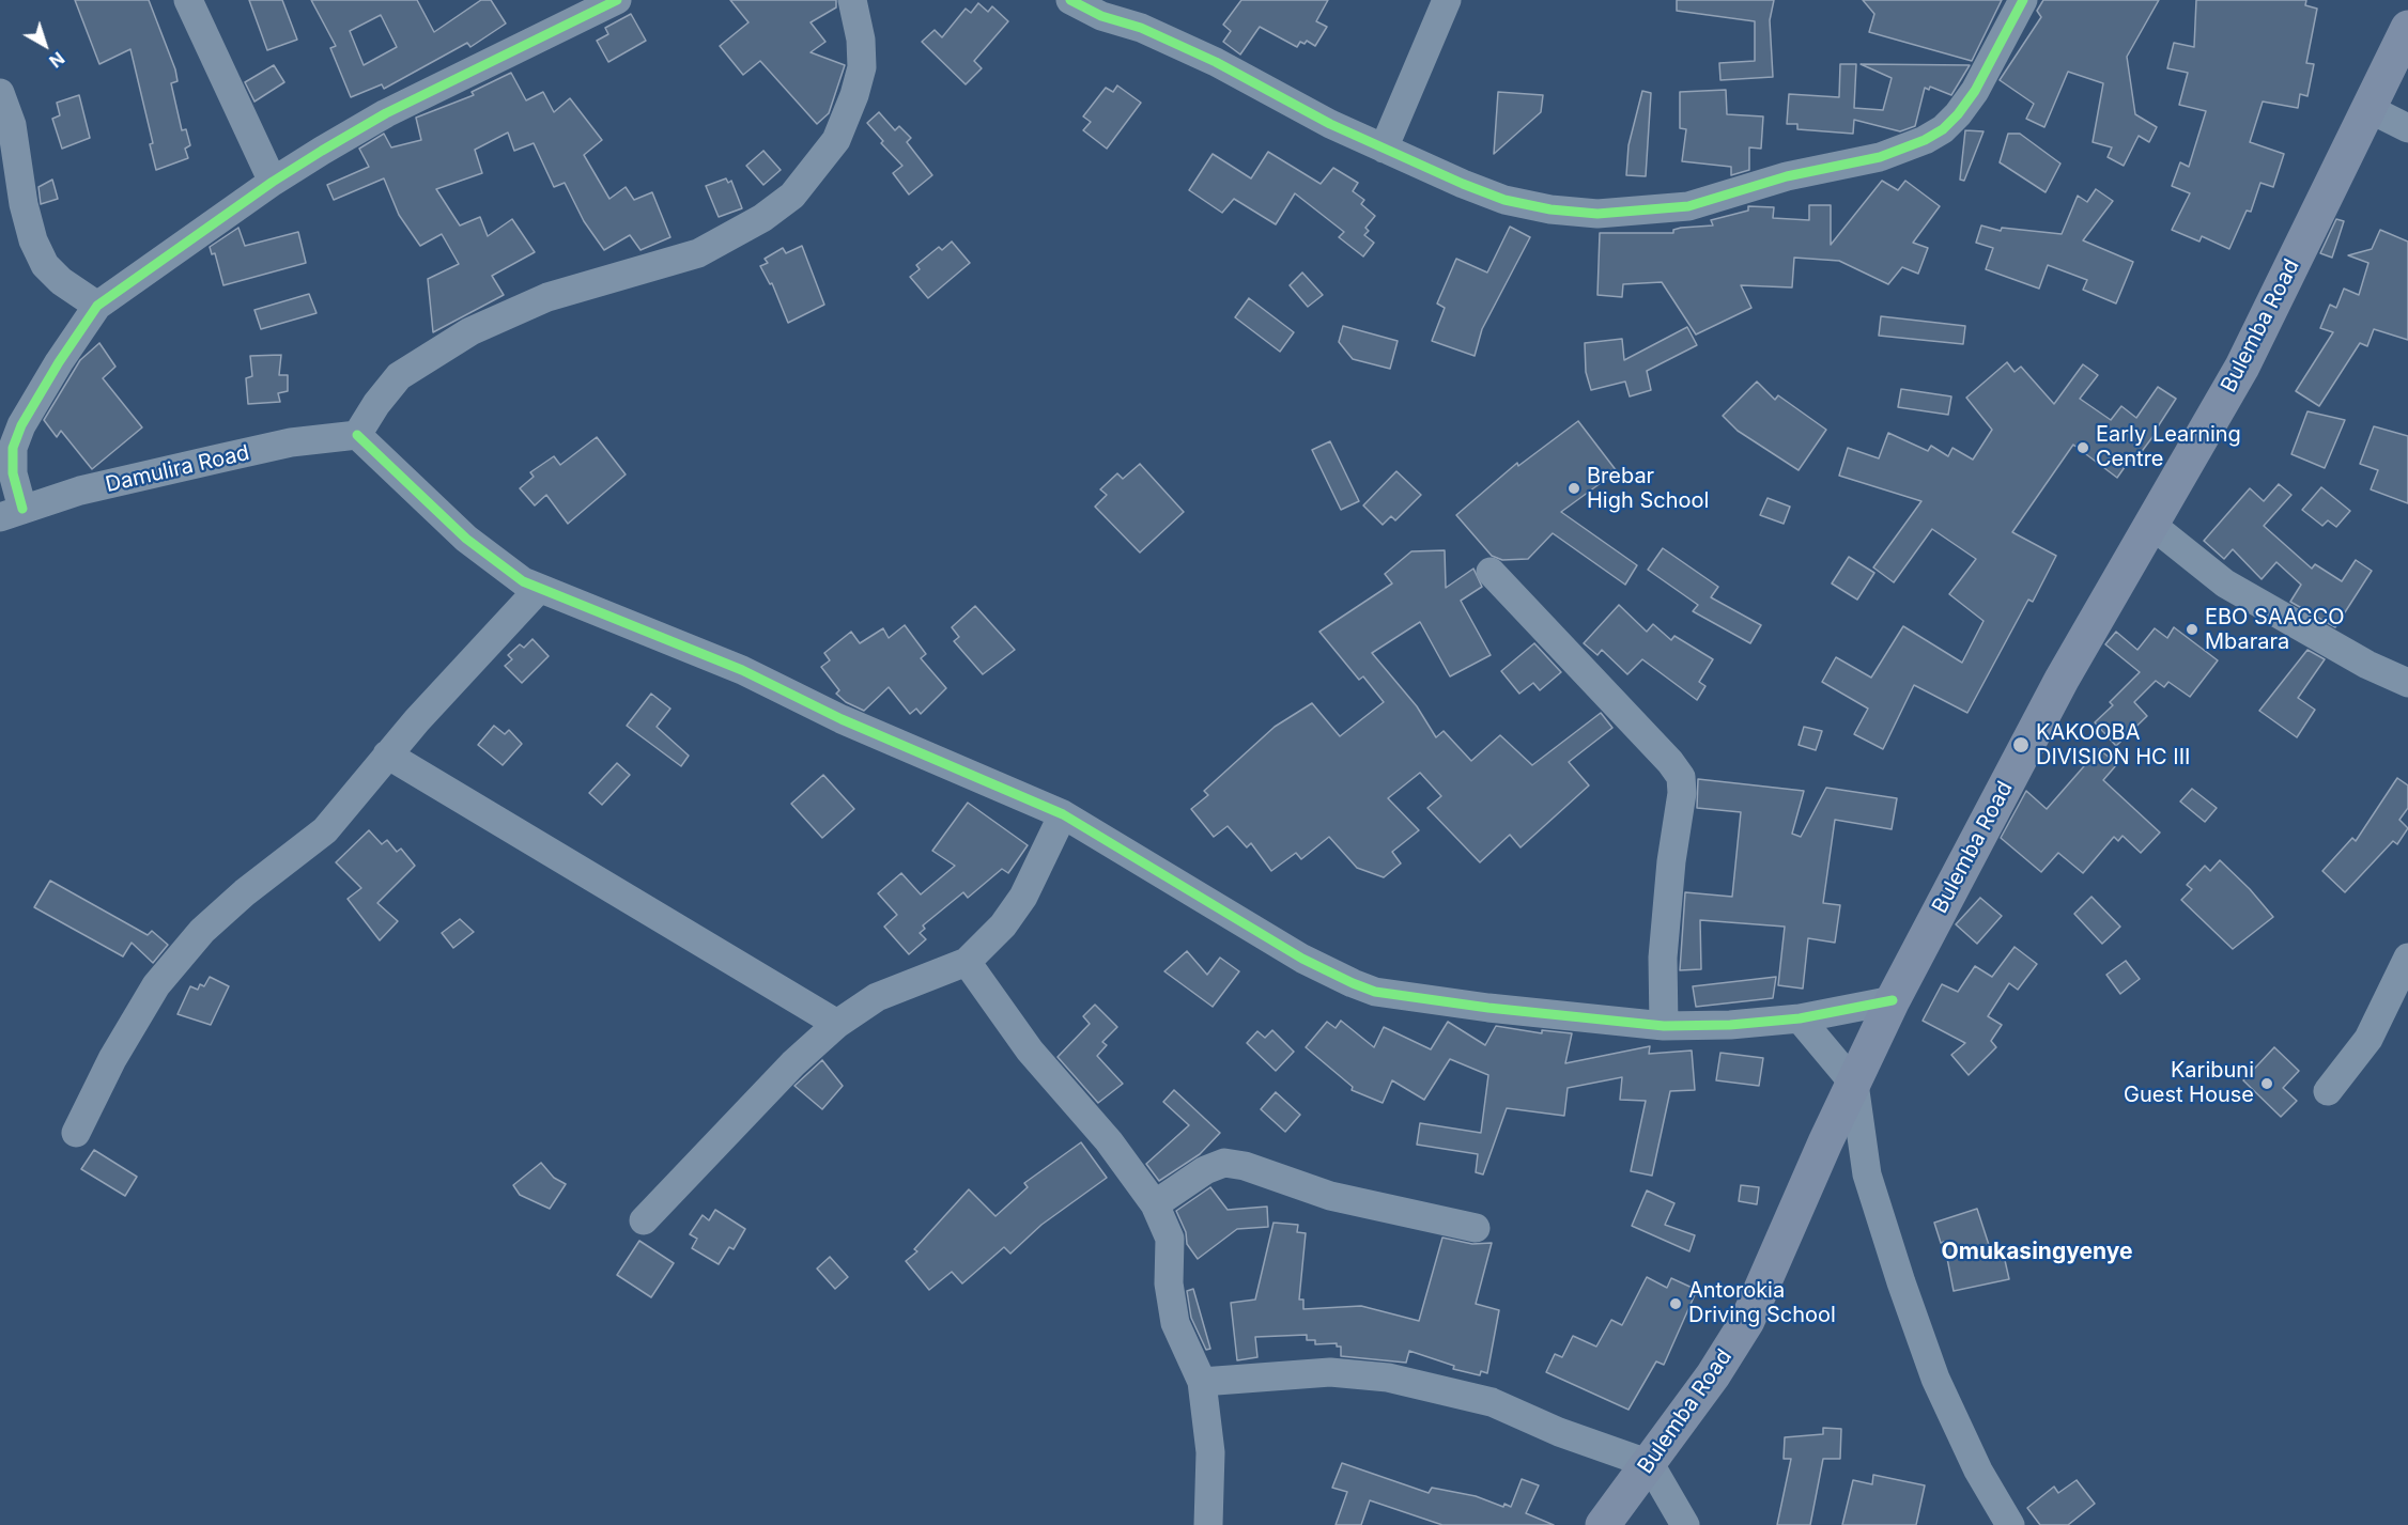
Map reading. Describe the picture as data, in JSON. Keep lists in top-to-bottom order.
{
  "streets": {
    "main road": ["Bulemba Road"],
    "street": ["Damulira Road"]
  },
  "districts": ["Omukasingyenye"],
  "places": [
    "Early Learning Centre",
    "Brebar High School",
    "EBO SAACCO Mbarara",
    "KAKOOBA DIVISION HC III",
    "Karibuni Guest House",
    "Antorokia Driving School"
  ],
  "north": "bottom right"
}
